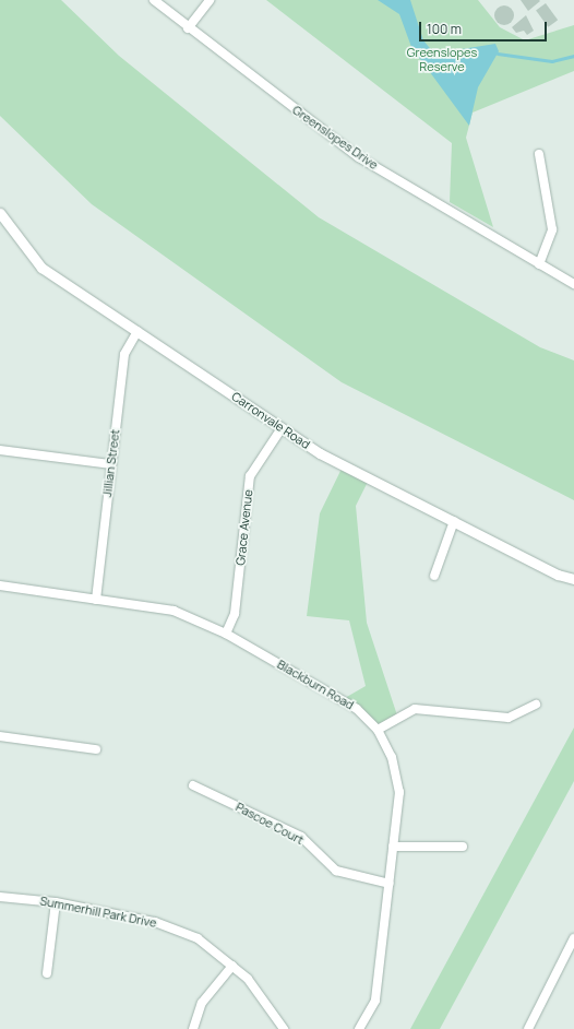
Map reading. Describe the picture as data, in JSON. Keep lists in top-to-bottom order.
{
  "streets": {
    "street": [
      "Greenslopes Drive",
      "Carronvale Road",
      "Jillian Street",
      "Grace Avenue",
      "Blackburn Road",
      "Pascoe Court",
      "Summerhill Park Drive"
    ]
  },
  "crossings": [
    ["Carronvale Road", "Jillian Street"],
    ["Carronvale Road", "Grace Avenue"],
    ["Jillian Street", "Blackburn Road"],
    ["Grace Avenue", "Blackburn Road"],
    ["Blackburn Road", "Pascoe Court"]
  ],
  "parks": ["Greenslopes Reserve"],
  "scale_bar": "100 m"
}
